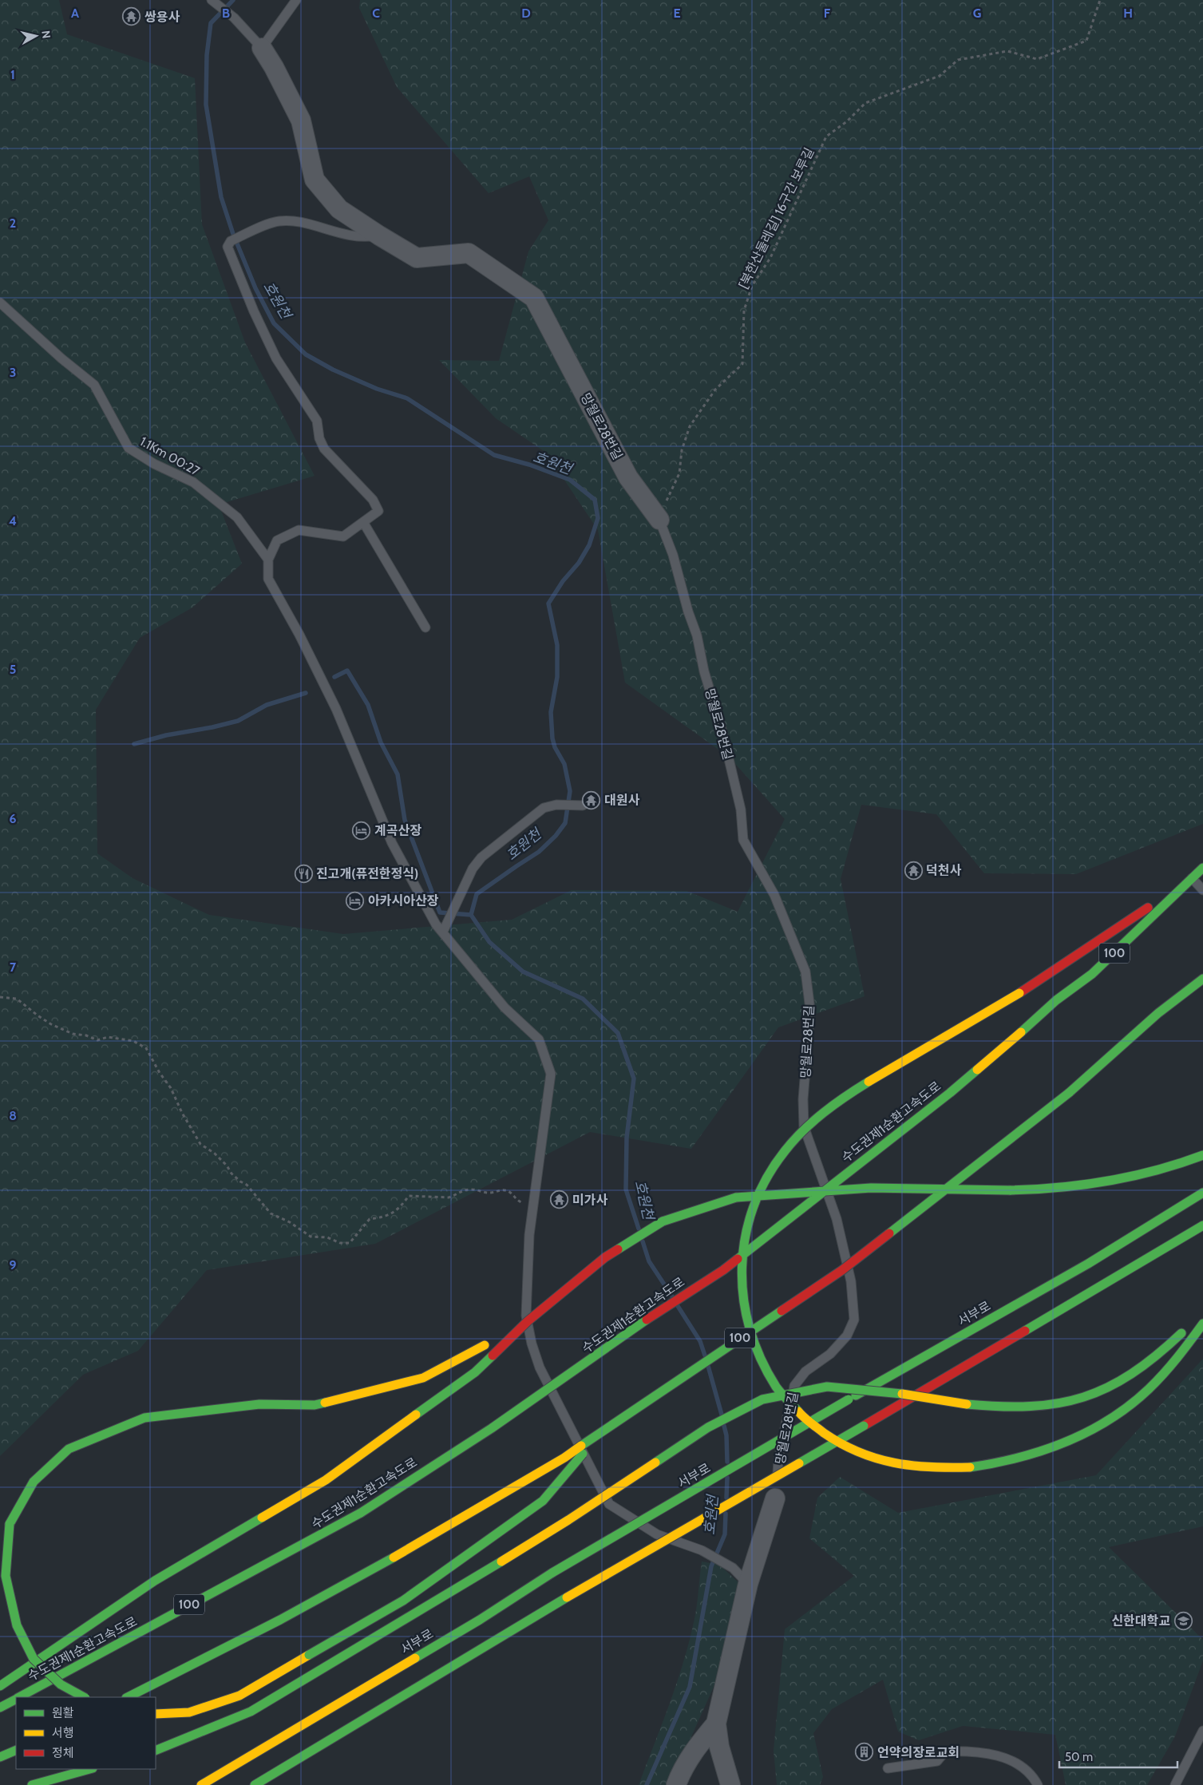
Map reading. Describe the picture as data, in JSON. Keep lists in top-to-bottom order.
{
  "streets": {
    "highway": ["100", "수도권제1순환고속도로", "서부로"],
    "street": ["망월로28번길"],
    "lane": ["1.1Km 00:27"],
    "path": ["[북한산둘레길] 16구간 보루길"]
  },
  "crossings": [
    ["[북한산둘레길] 16구간 보루길", "망월로28번길"]
  ],
  "water": ["호원천"],
  "places": {
    "temple": [
      "쌍용사",
      "대원사",
      "덕천사",
      "미가사"
    ],
    "hotel": ["계곡산장", "아카시아산장"],
    "restaurant": ["진고개(퓨전한정식)"],
    "school or university": ["신한대학교"],
    "building": ["언약의장로교회"]
  },
  "legend": ["원활", "서행", "정체"],
  "scale_bar": "50 m",
  "north": "right",
  "grid": {
    "columns": [
      "A",
      "B",
      "C",
      "D",
      "E",
      "F",
      "G",
      "H"
    ],
    "rows": [
      "1",
      "2",
      "3",
      "4",
      "5",
      "6",
      "7",
      "8",
      "9"
    ]
  }
}
